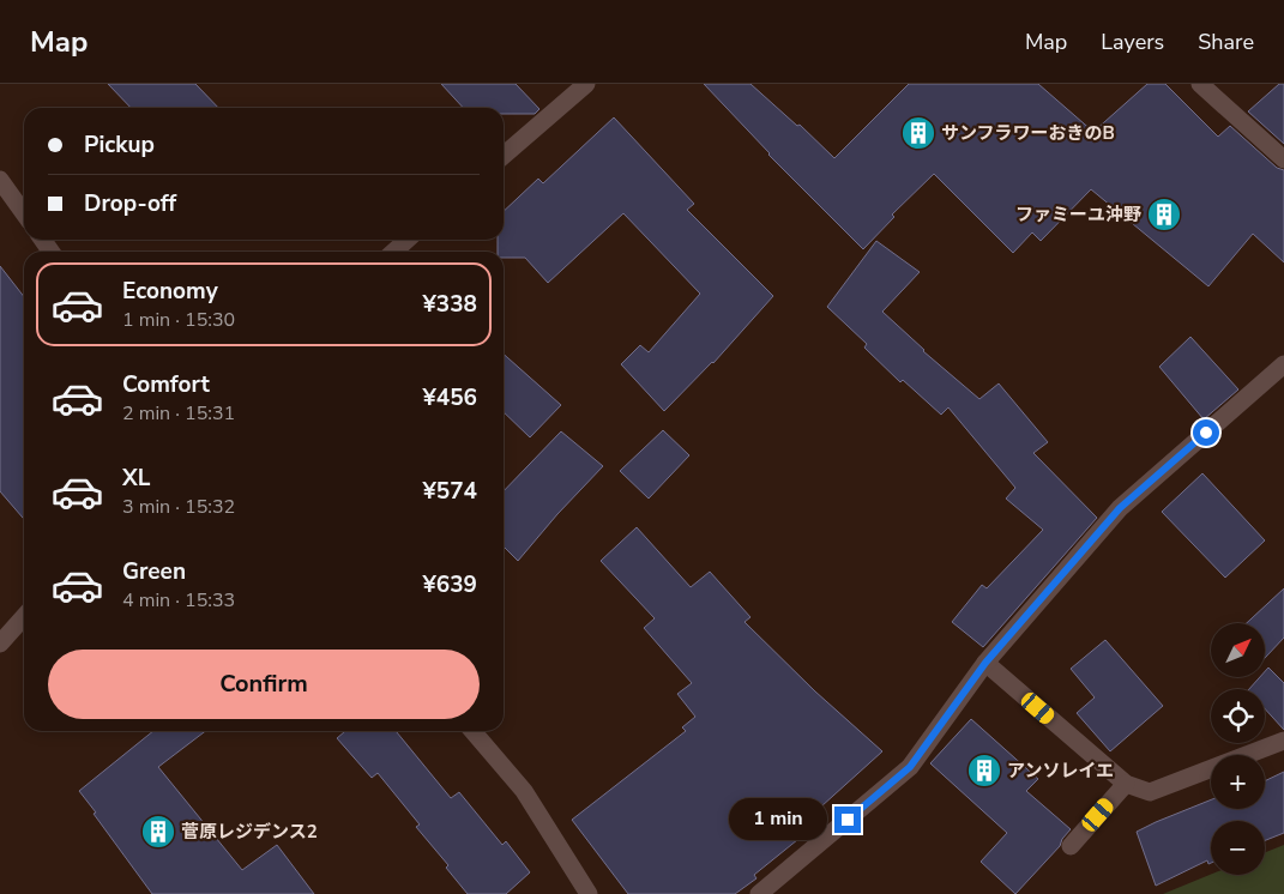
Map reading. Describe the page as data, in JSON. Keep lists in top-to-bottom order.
{
  "places": {
    "building": [
      "サンフラワーおきのB",
      "ファミーユ沖野",
      "アンソレイエ",
      "菅原レジデンス2"
    ]
  },
  "north": "top right",
  "page": {
    "header": "Map",
    "nav": ["Map", "Layers", "Share"],
    "banner": ["Pickup", "Drop-off"],
    "list": [
      {
        "name": "Economy",
        "note": "1 min · 15:30",
        "value": "¥338"
      },
      {
        "name": "Comfort",
        "note": "2 min · 15:31",
        "value": "¥456"
      },
      {
        "name": "XL",
        "note": "3 min · 15:32",
        "value": "¥574"
      },
      {
        "name": "Green",
        "note": "4 min · 15:33",
        "value": "¥639"
      }
    ],
    "map_buttons": ["+", "−"],
    "buttons": "Confirm",
    "bubble": "1 min"
  }
}
